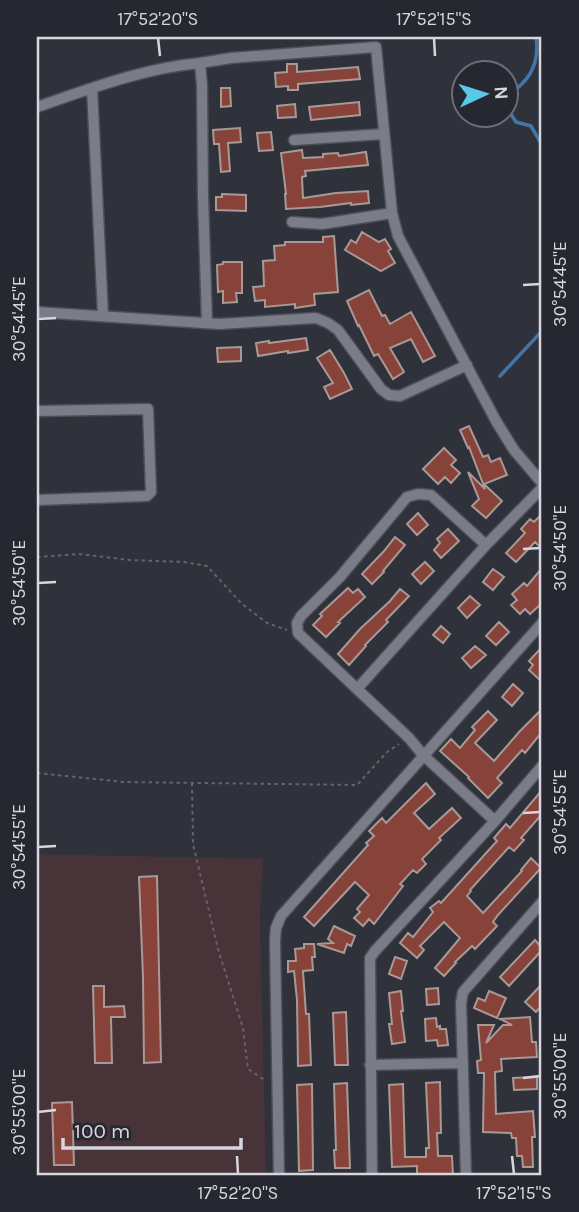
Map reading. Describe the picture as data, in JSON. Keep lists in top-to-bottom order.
{
  "scale_bar": "100 m",
  "north": "right",
  "coordinates": [
    "17°52'20\"S",
    "17°52'15\"S",
    "30°54'45\"E",
    "30°54'50\"E",
    "30°54'55\"E",
    "30°55'00\"E"
  ]
}
